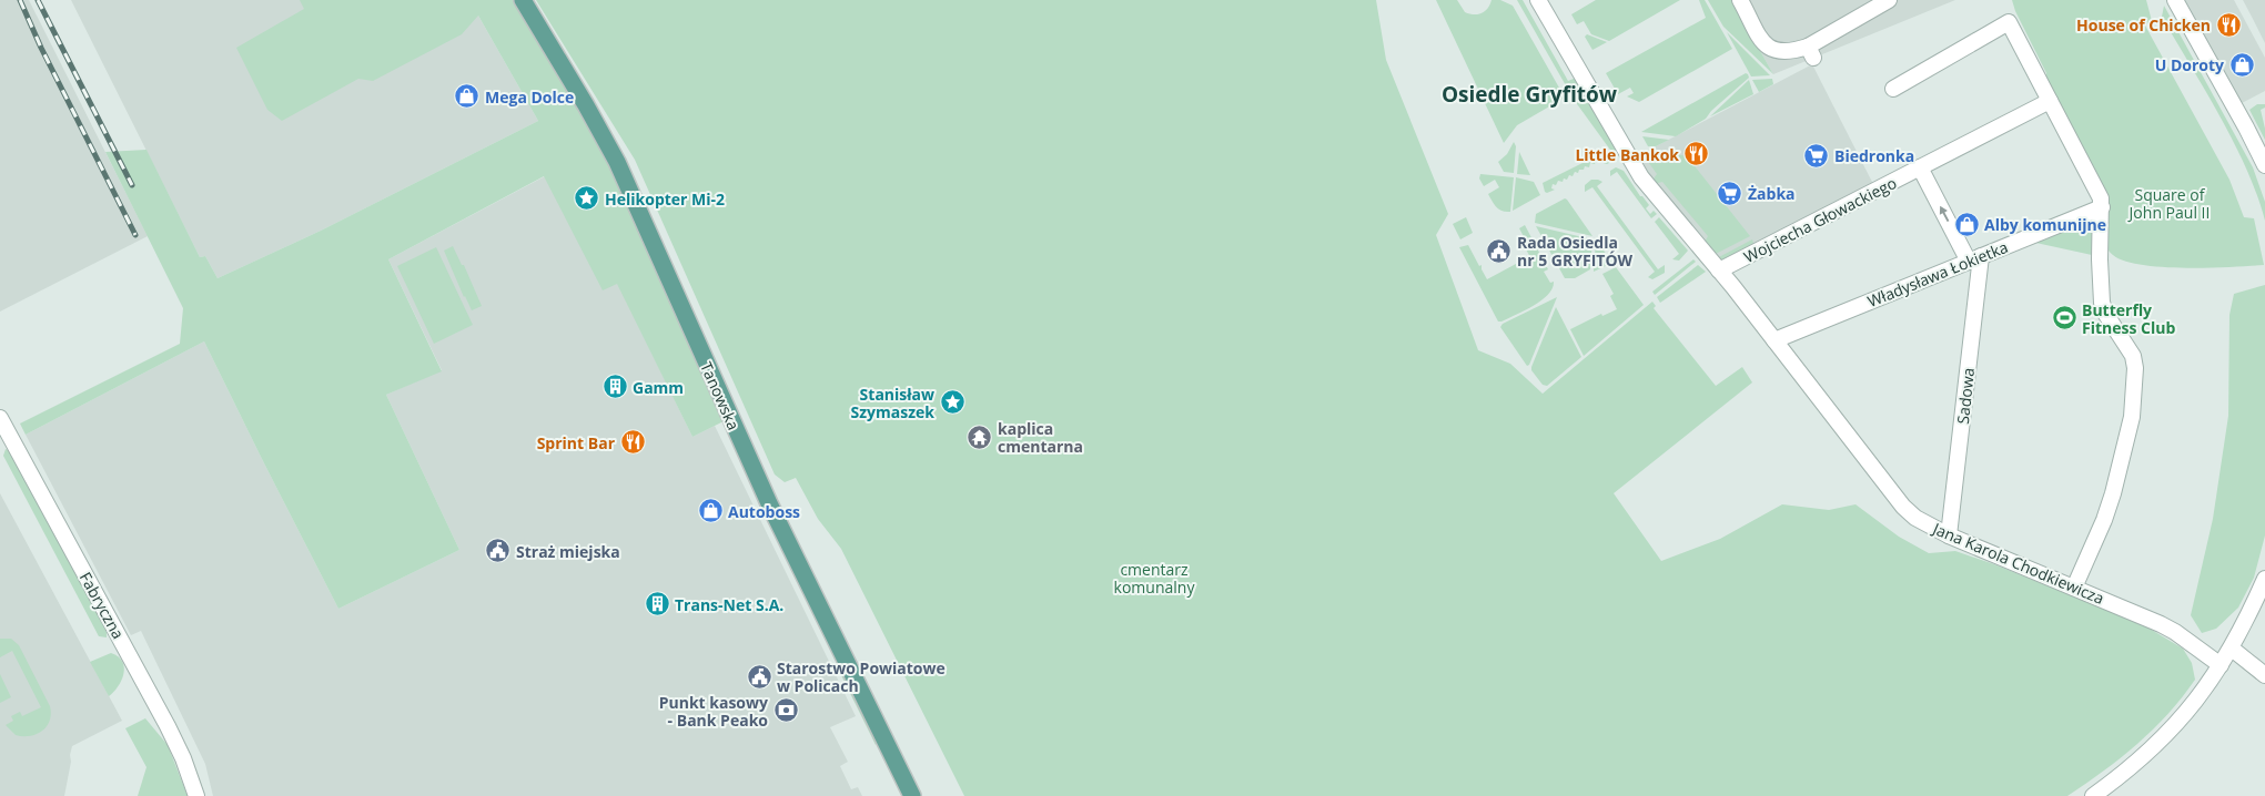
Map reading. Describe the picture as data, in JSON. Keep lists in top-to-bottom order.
{
  "streets": {
    "main road": ["Tanowska"],
    "street": [
      "Wojciecha Głowackiego",
      "Władysława Łokietka",
      "Sadowa",
      "Jana Karola Chodkiewicza",
      "Fabryczna"
    ]
  },
  "crossings": [
    ["Wojciecha Głowackiego", "Jana Karola Chodkiewicza"],
    ["Władysława Łokietka", "Sadowa"],
    ["Władysława Łokietka", "Jana Karola Chodkiewicza"],
    ["Sadowa", "Jana Karola Chodkiewicza"]
  ],
  "districts": ["Osiedle Gryfitów"],
  "parks": ["Square of John Paul II", "cmentarz komunalny"],
  "places": {
    "restaurant": ["House of Chicken", "Little Bankok", "Sprint Bar"],
    "shop": [
      "U Doroty",
      "Mega Dolce",
      "Alby komunijne",
      "Autoboss"
    ],
    "supermarket": ["Biedronka", "Żabka"],
    "place": ["Helikopter Mi-2", "Stanisław Szymaszek"],
    "public building": ["Rada Osiedla nr 5 GRYFITÓW", "Straż miejska", "Starostwo Powiatowe w Policach"],
    "sports": ["Butterfly Fitness Club"],
    "building": ["Gamm", "Trans-Net S.A."],
    "temple": ["kaplica cmentarna"],
    "bank": ["Punkt kasowy - Bank Peako"]
  }
}
